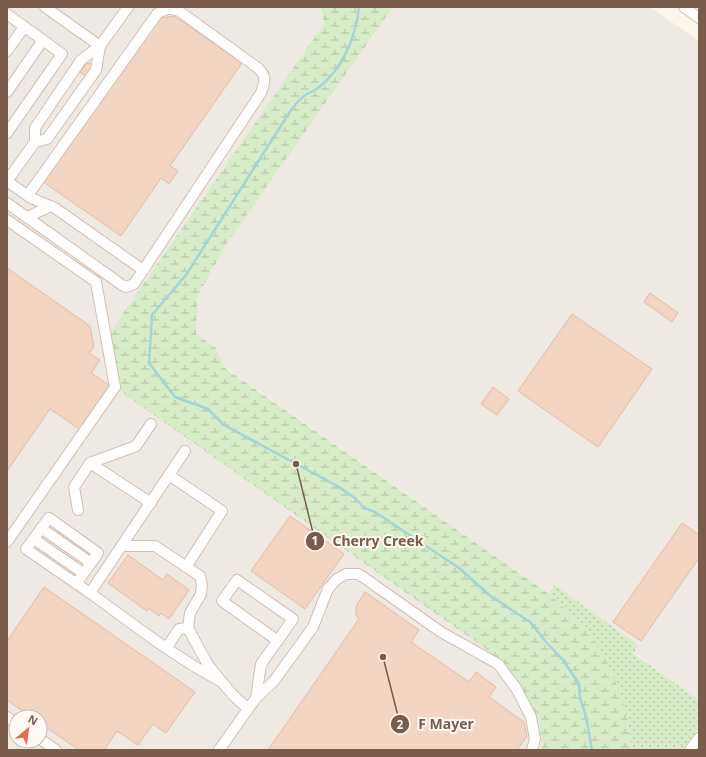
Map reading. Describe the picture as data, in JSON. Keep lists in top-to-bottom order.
{
  "places": ["Cherry Creek", "F Mayer"],
  "north": "top right"
}
